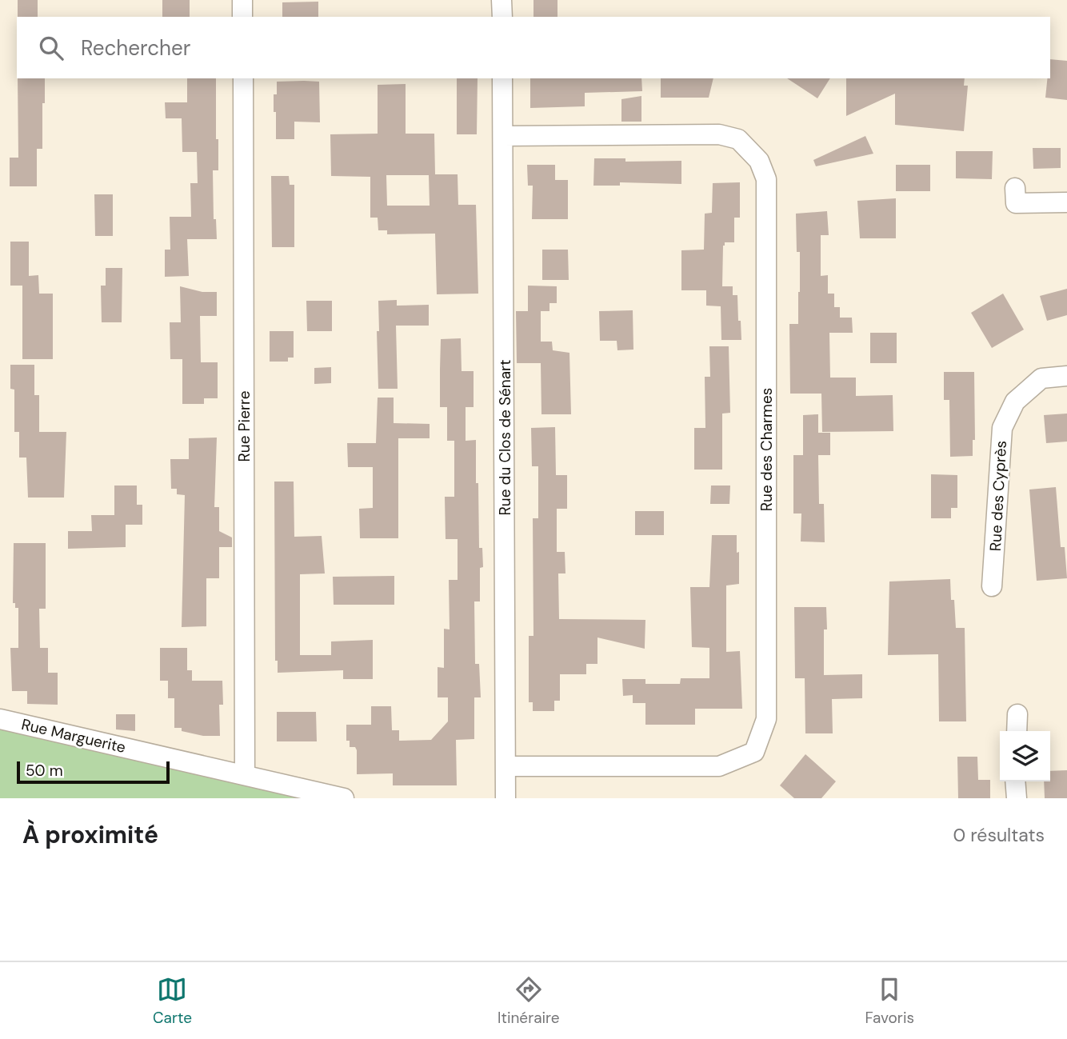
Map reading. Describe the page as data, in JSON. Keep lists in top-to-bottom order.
{
  "streets": {
    "street": [
      "Rue Pierre",
      "Rue du Clos de Sénart",
      "Rue des Charmes",
      "Rue des Cyprès",
      "Rue Marguerite"
    ]
  },
  "crossings": [
    ["Rue Pierre", "Rue Marguerite"],
    ["Rue du Clos de Sénart", "Rue des Charmes"]
  ],
  "scale_bar": "50 m",
  "page": {
    "search": "Rechercher",
    "scale": "50 m",
    "heading": ["À proximité", "0 résultats"],
    "nav": ["Carte", "Itinéraire", "Favoris"]
  }
}
